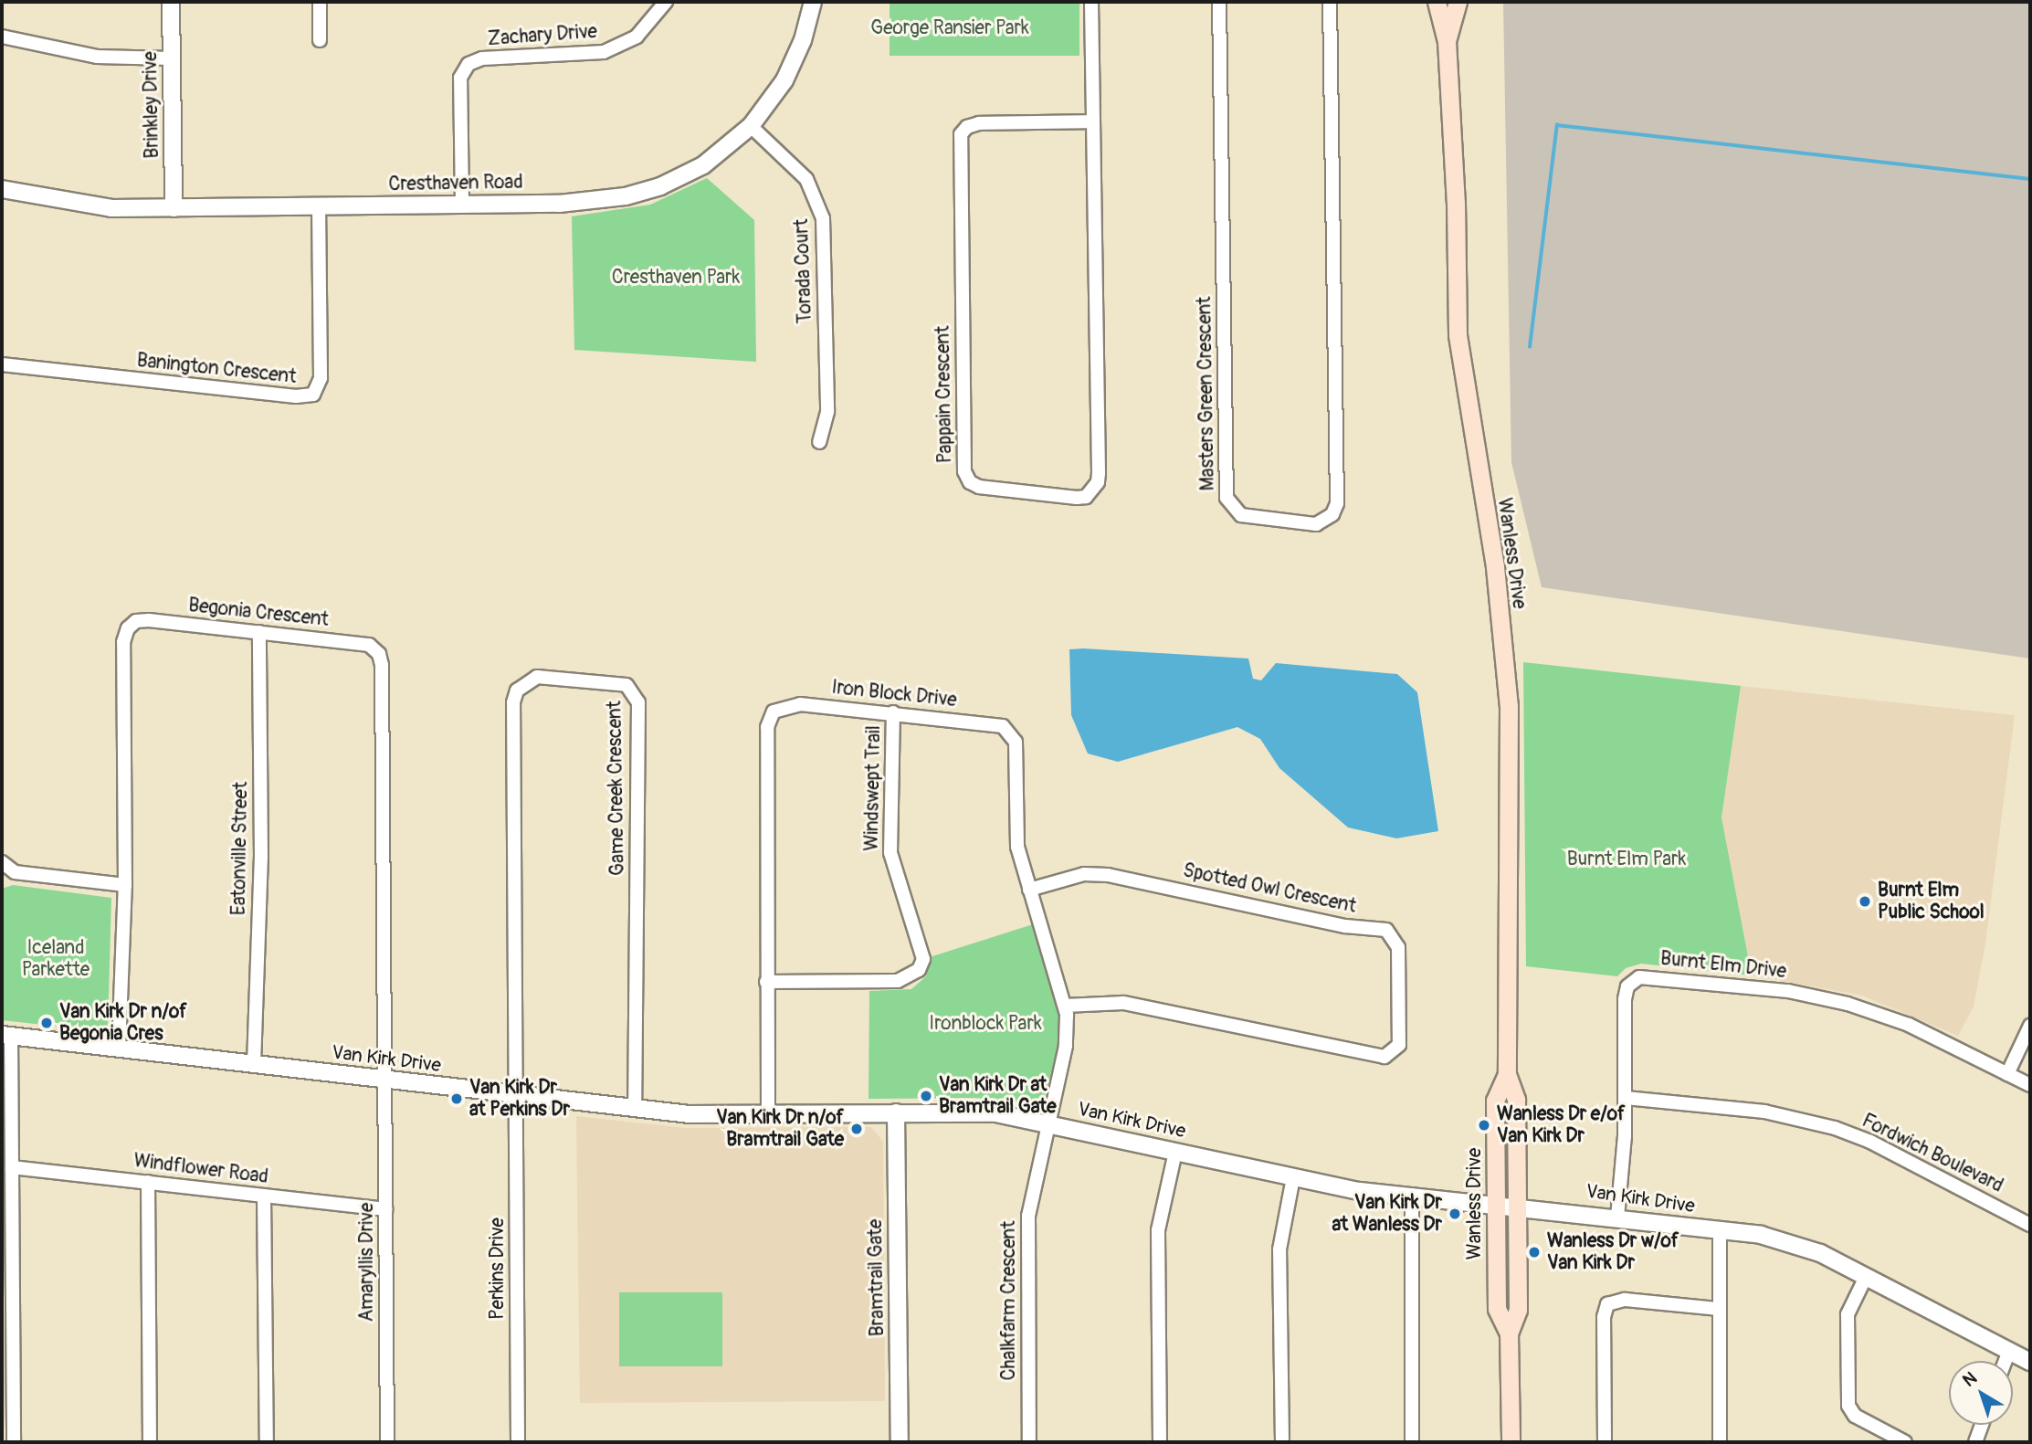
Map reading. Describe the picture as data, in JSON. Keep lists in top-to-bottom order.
{
  "streets": {
    "main road": ["Wanless Drive"],
    "street": [
      "Zachary Drive",
      "Brinkley Drive",
      "Cresthaven Road",
      "Torada Court",
      "Banington Crescent",
      "Masters Green Crescent",
      "Pappain Crescent",
      "Begonia Crescent",
      "Iron Block Drive",
      "Game Creek Crescent",
      "Windswept Trail",
      "Eatonville Street",
      "Spotted Owl Crescent",
      "Burnt Elm Drive",
      "Van Kirk Drive",
      "Fordwich Boulevard",
      "Windflower Road",
      "Amaryllis Drive",
      "Perkins Drive",
      "Bramtrail Gate",
      "Chalkfarm Crescent"
    ]
  },
  "crossings": [
    ["Zachary Drive", "Cresthaven Road"],
    ["Brinkley Drive", "Cresthaven Road"],
    ["Cresthaven Road", "Torada Court"],
    ["Cresthaven Road", "Banington Crescent"],
    ["Wanless Drive", "Van Kirk Drive"],
    ["Begonia Crescent", "Eatonville Street"],
    ["Begonia Crescent", "Van Kirk Drive"],
    ["Begonia Crescent", "Amaryllis Drive"],
    ["Iron Block Drive", "Windswept Trail"],
    ["Iron Block Drive", "Spotted Owl Crescent"],
    ["Iron Block Drive", "Van Kirk Drive"],
    ["Iron Block Drive", "Chalkfarm Crescent"],
    ["Game Creek Crescent", "Van Kirk Drive"],
    ["Game Creek Crescent", "Perkins Drive"],
    ["Eatonville Street", "Van Kirk Drive"],
    ["Burnt Elm Drive", "Van Kirk Drive"],
    ["Burnt Elm Drive", "Fordwich Boulevard"],
    ["Van Kirk Drive", "Amaryllis Drive"],
    ["Van Kirk Drive", "Perkins Drive"],
    ["Van Kirk Drive", "Bramtrail Gate"],
    ["Van Kirk Drive", "Chalkfarm Crescent"],
    ["Windflower Road", "Amaryllis Drive"]
  ],
  "parks": [
    "George Ransier Park",
    "Cresthaven Park",
    "Burnt Elm Park",
    "Iceland Parkette",
    "Ironblock Park"
  ],
  "places": [
    "Burnt Elm Public School",
    "Van Kirk Dr n/of Begonia Cres",
    "Van Kirk Dr at Bramtrail Gate",
    "Van Kirk Dr at Perkins Dr",
    "Wanless Dr e/of Van Kirk Dr",
    "Van Kirk Dr n/of Bramtrail Gate",
    "Van Kirk Dr at Wanless Dr",
    "Wanless Dr w/of Van Kirk Dr"
  ],
  "north": "top left"
}
